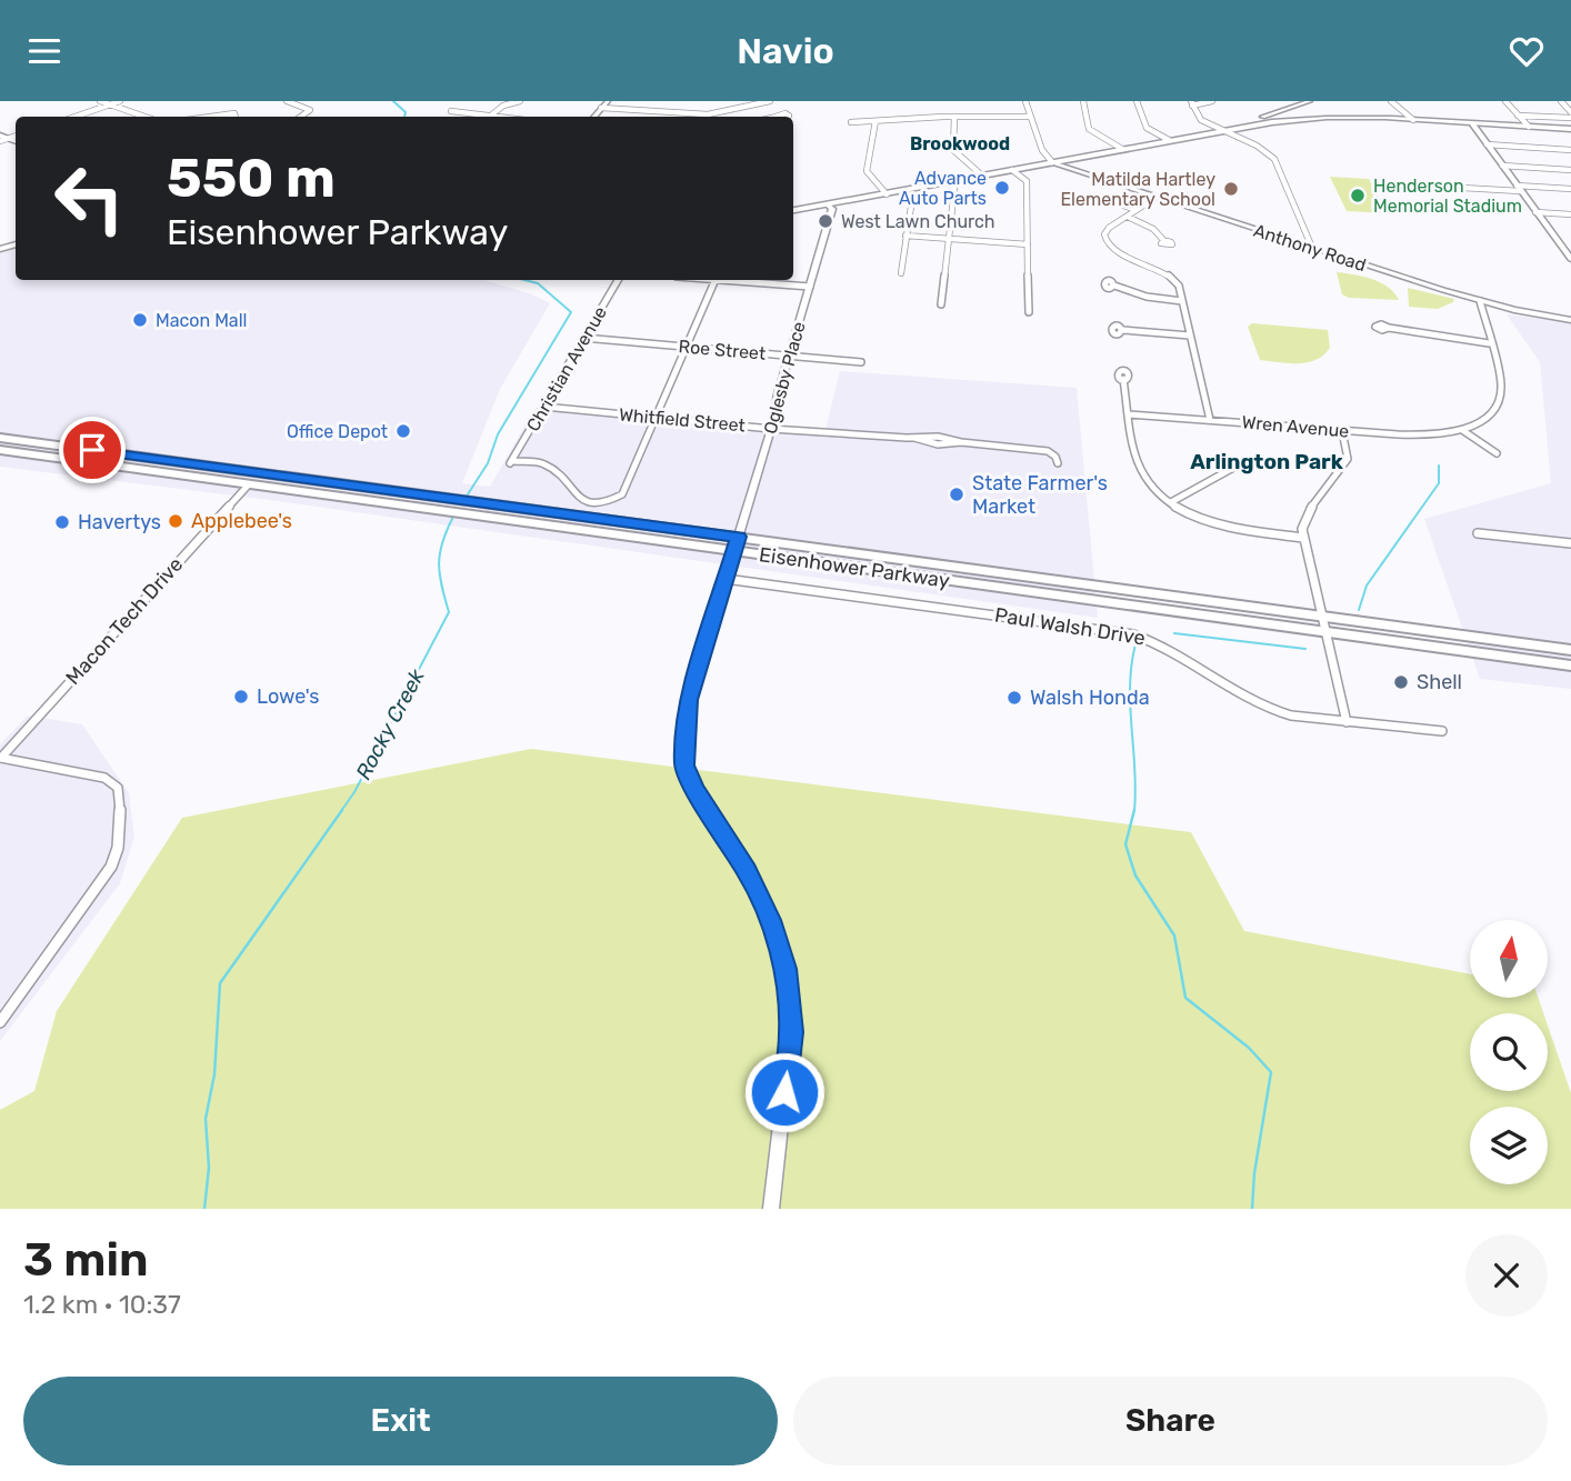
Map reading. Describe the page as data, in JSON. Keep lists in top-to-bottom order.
{
  "streets": {
    "main road": ["Eisenhower Parkway"],
    "street": [
      "Anthony Road",
      "Roe Street",
      "Christian Avenue",
      "Oglesby Place",
      "Whitfield Street",
      "Wren Avenue",
      "Macon Tech Drive",
      "Paul Walsh Drive"
    ]
  },
  "crossings": [
    ["Anthony Road", "Wren Avenue"],
    ["Roe Street", "Christian Avenue"],
    ["Roe Street", "Oglesby Place"],
    ["Christian Avenue", "Whitfield Street"],
    ["Oglesby Place", "Whitfield Street"],
    ["Oglesby Place", "Eisenhower Parkway"],
    ["Oglesby Place", "Paul Walsh Drive"],
    ["Eisenhower Parkway", "Macon Tech Drive"]
  ],
  "districts": ["Brookwood", "Arlington Park"],
  "water": ["Rocky Creek"],
  "places": [
    "Advance Auto Parts",
    "Matilda Hartley Elementary School",
    "Henderson Memorial Stadium",
    "West Lawn Church",
    "Macon Mall",
    "Office Depot",
    "State Farmer's Market",
    "Applebee's",
    "Havertys",
    "Shell",
    "Lowe's",
    "Walsh Honda"
  ],
  "north": "top",
  "page": {
    "header": "Navio",
    "turn": ["550 m", "Eisenhower Parkway"],
    "heading": ["3 min", "1.2 km · 10:37"],
    "buttons": ["Exit", "Share"]
  }
}
